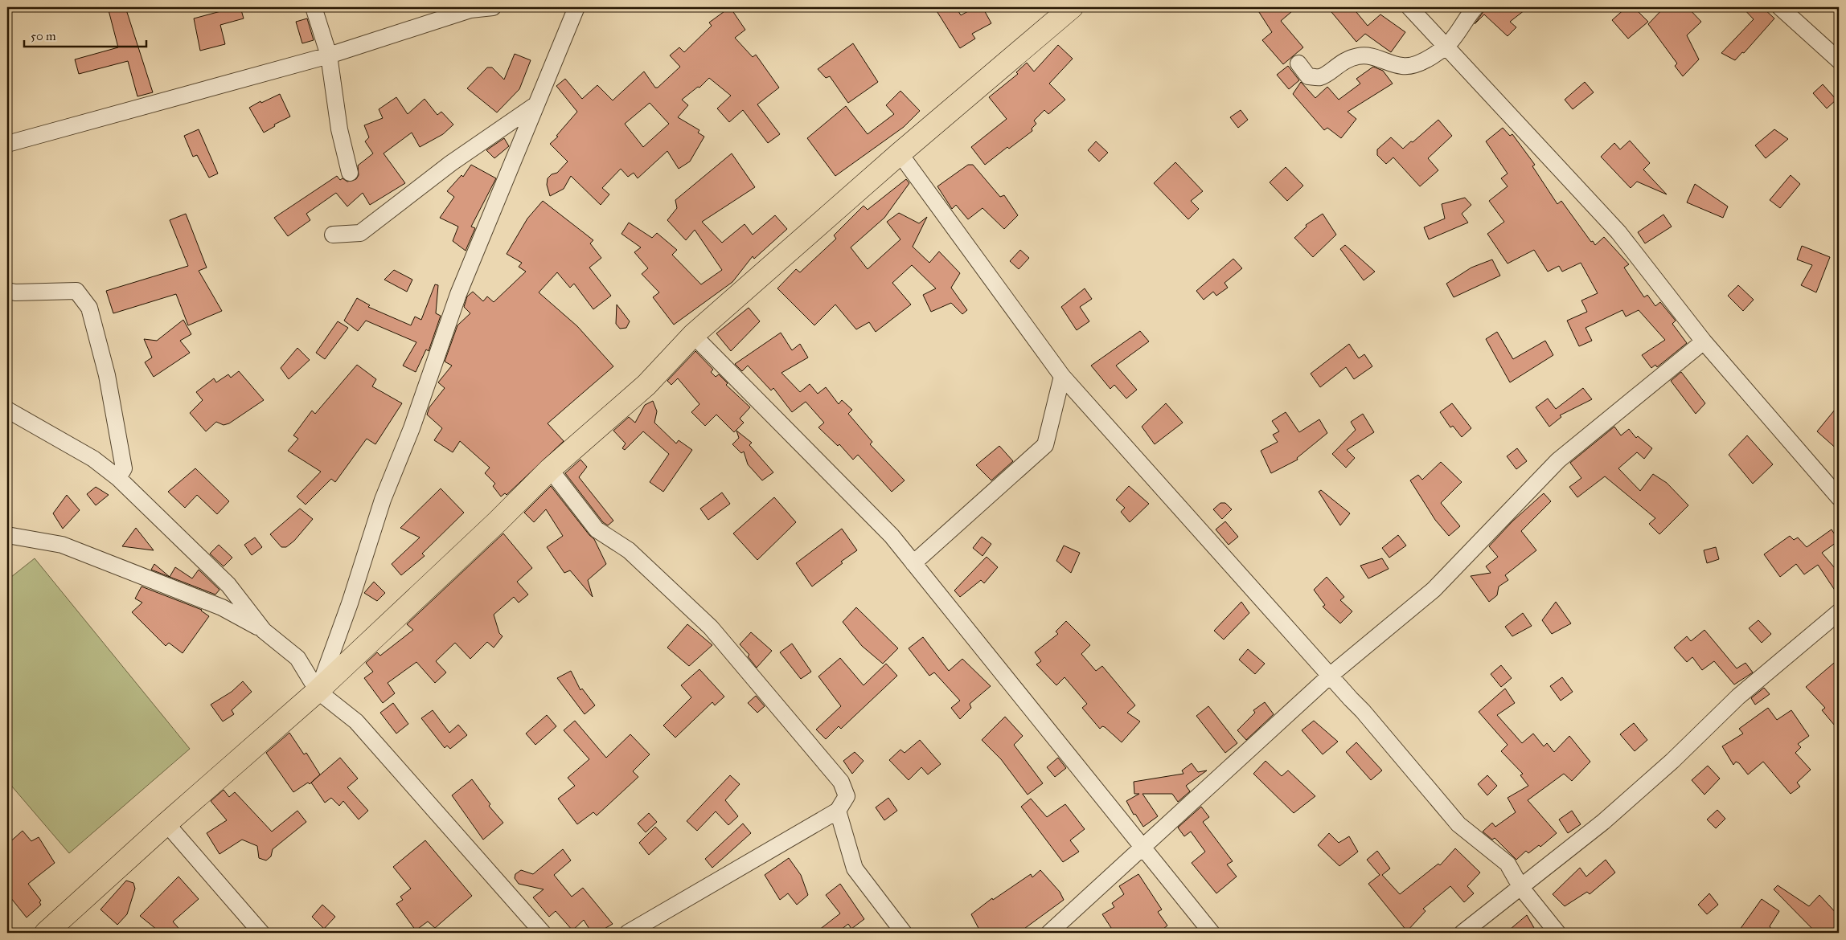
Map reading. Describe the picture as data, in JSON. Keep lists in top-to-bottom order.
{
  "scale_bar": "50 m"
}
